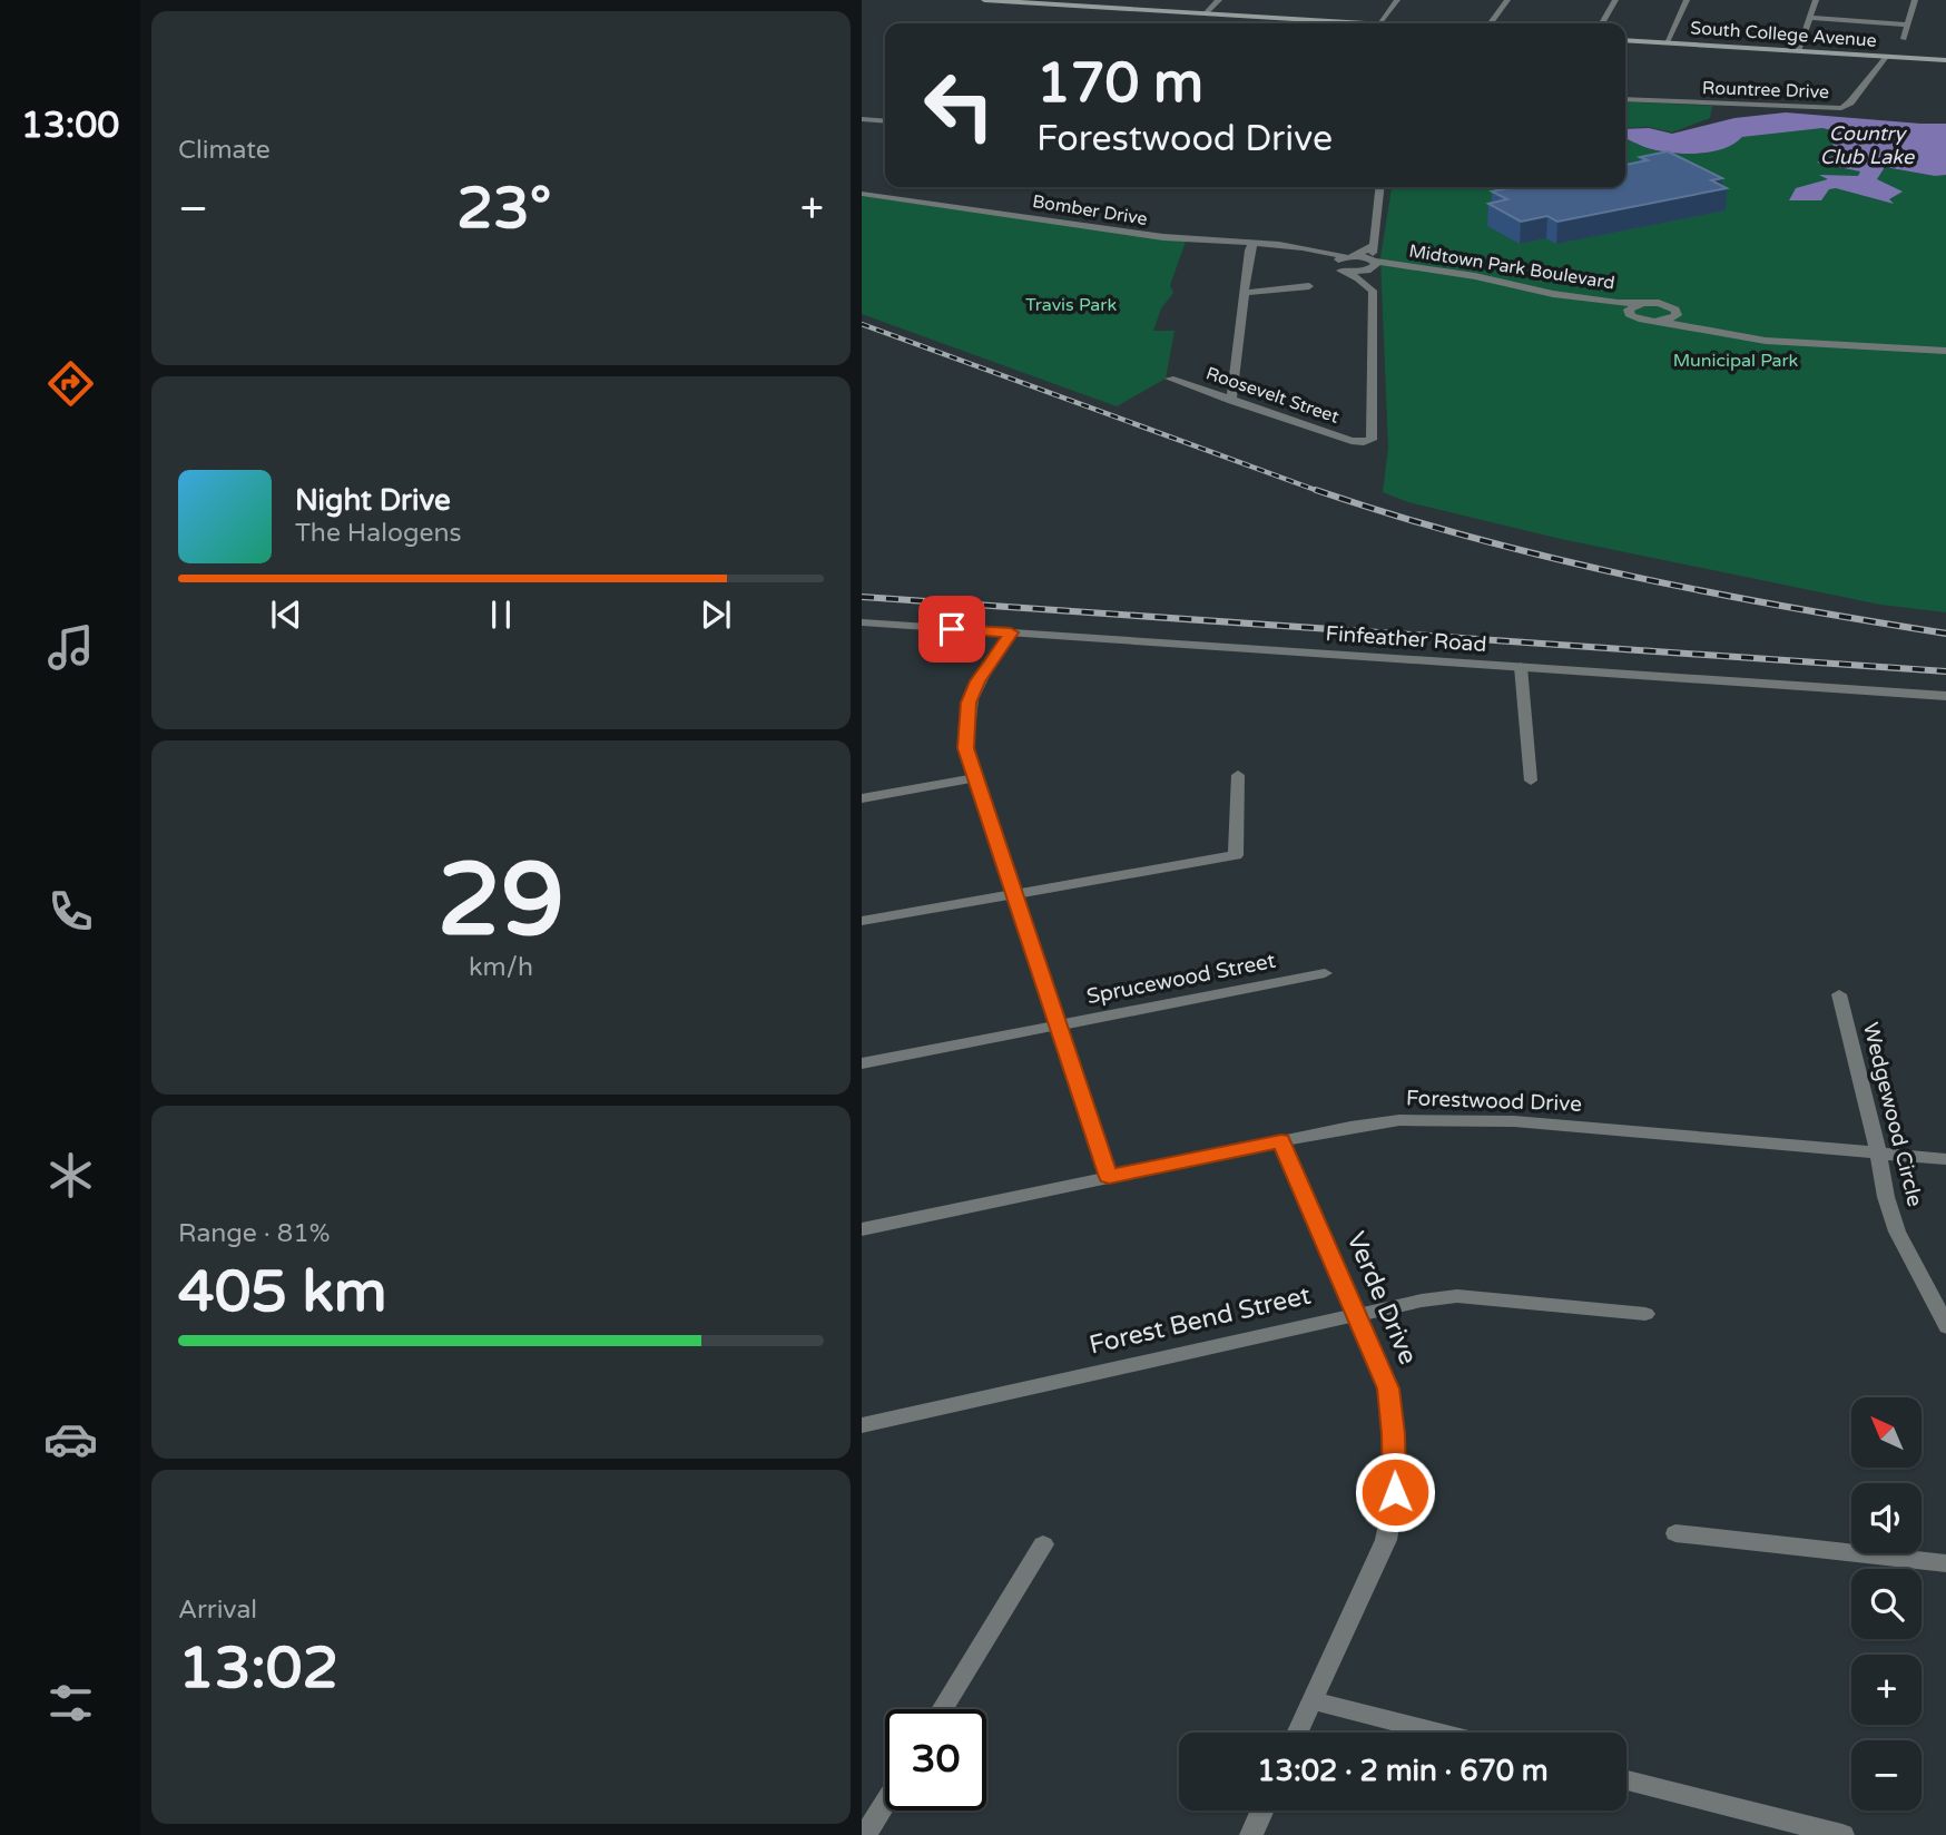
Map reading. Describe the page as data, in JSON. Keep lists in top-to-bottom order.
{
  "streets": {
    "main road": ["South College Avenue"],
    "street": [
      "Rountree Drive",
      "Bomber Drive",
      "Midtown Park Boulevard",
      "Roosevelt Street",
      "Finfeather Road",
      "Sprucewood Street",
      "Forestwood Drive",
      "Wedgewood Circle",
      "Verde Drive",
      "Forest Bend Street"
    ]
  },
  "crossings": [
    ["South College Avenue", "Rountree Drive"],
    ["Bomber Drive", "Midtown Park Boulevard"],
    ["Bomber Drive", "Roosevelt Street"],
    ["Midtown Park Boulevard", "Roosevelt Street"],
    ["Forestwood Drive", "Wedgewood Circle"],
    ["Forestwood Drive", "Verde Drive"],
    ["Verde Drive", "Forest Bend Street"]
  ],
  "water": ["Country Club Lake"],
  "parks": ["Travis Park", "Municipal Park"],
  "north": "top left",
  "page": {
    "tabs": "13:00",
    "tile": [
      "Climate",
      ["29", "km/h"],
      ["Range · 81%", "405 km"],
      ["Arrival", "13:02"]
    ],
    "turn": ["170 m", "Forestwood Drive"],
    "heat": ["−", "23°", "+"],
    "song": ["Night Drive", "The Halogens"],
    "map_buttons": ["+", "−"],
    "limit": "30",
    "trip": "13:02 · 2 min · 670 m"
  }
}
